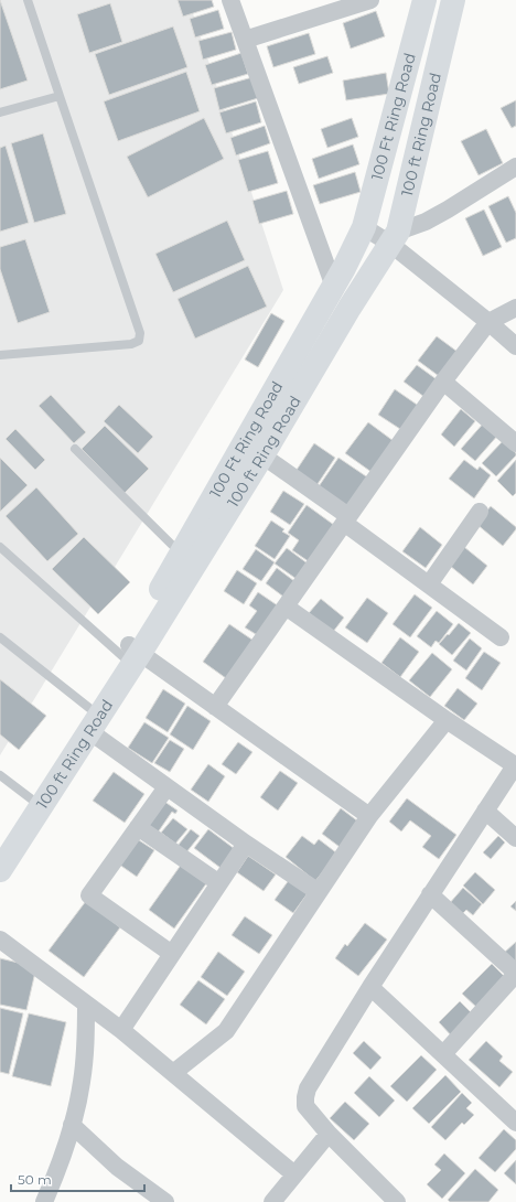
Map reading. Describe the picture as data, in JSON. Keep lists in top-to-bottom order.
{
  "streets": {
    "main road": ["100 Ft Ring Road", "100 ft Ring Road"]
  },
  "crossings": [
    ["100 Ft Ring Road", "100 ft Ring Road"]
  ],
  "scale_bar": "50 m"
}
